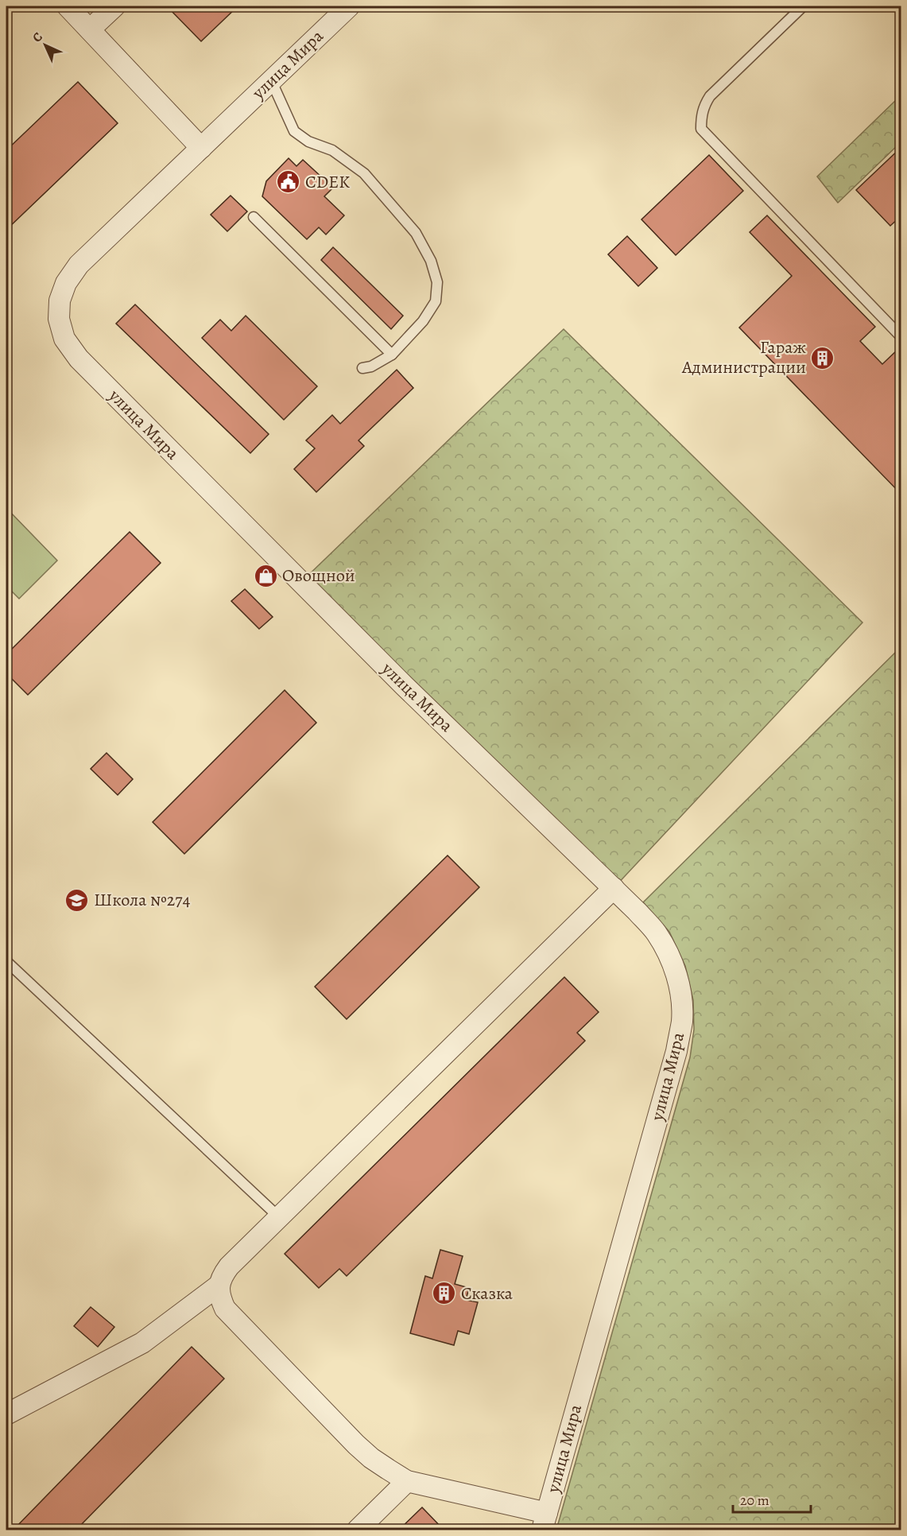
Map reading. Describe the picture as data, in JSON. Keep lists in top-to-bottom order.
{
  "streets": {
    "street": ["улица Мира"]
  },
  "places": {
    "public building": ["CDEK"],
    "building": ["Гараж Администрации", "Сказка"],
    "shop": ["Овощной"],
    "school or university": ["Школа №274"]
  },
  "scale_bar": "20 m",
  "north": "top left"
}
